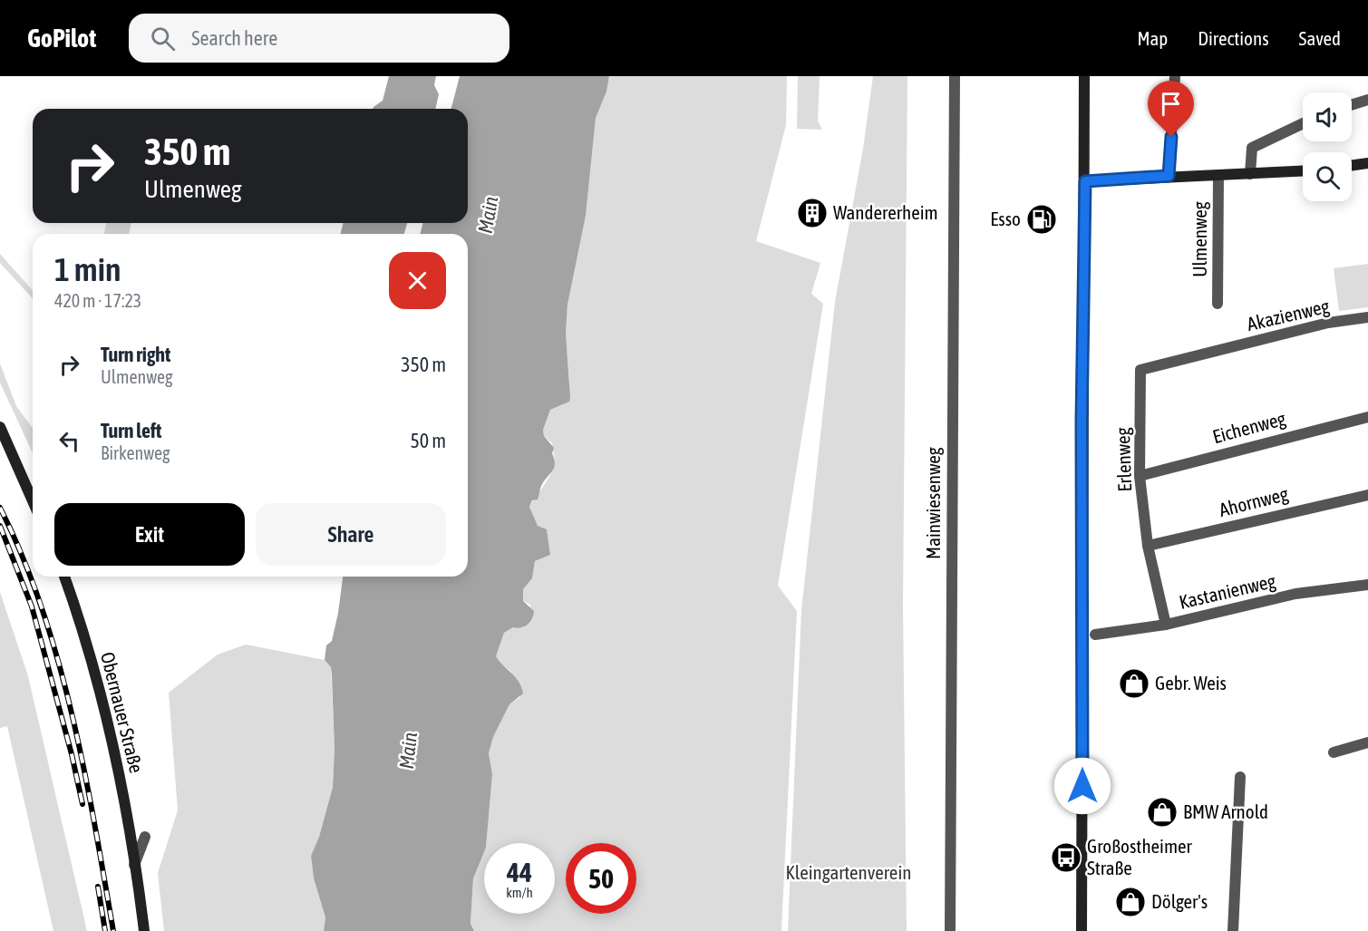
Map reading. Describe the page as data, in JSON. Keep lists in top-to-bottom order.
{
  "streets": {
    "main road": ["Ulmenweg", "Obernauer Straße"],
    "street": [
      "Akazienweg",
      "Eichenweg",
      "Erlenweg",
      "Ahornweg",
      "Mainwiesenweg",
      "Kastanienweg"
    ]
  },
  "crossings": [
    ["Akazienweg", "Erlenweg"],
    ["Eichenweg", "Erlenweg"],
    ["Erlenweg", "Ahornweg"],
    ["Erlenweg", "Kastanienweg"]
  ],
  "water": ["Main"],
  "parks": ["Kleingartenverein"],
  "places": {
    "building": ["Wandererheim"],
    "fuel station": ["Esso"],
    "shop": ["Gebr. Weis", "BMW Arnold", "Dölger's"],
    "bus stop": ["Großostheimer Straße"]
  },
  "page": {
    "header": "GoPilot",
    "search": "Search here",
    "nav": ["Map", "Directions", "Saved"],
    "turn": ["350 m", "Ulmenweg"],
    "heading": ["1 min", "420 m · 17:23"],
    "list": [
      {
        "name": "Turn right",
        "note": "Ulmenweg",
        "value": "350 m"
      },
      {
        "name": "Turn left",
        "note": "Birkenweg",
        "value": "50 m"
      }
    ],
    "buttons": ["Exit", "Share"],
    "speed": "44 km/h",
    "limit": "50"
  }
}
